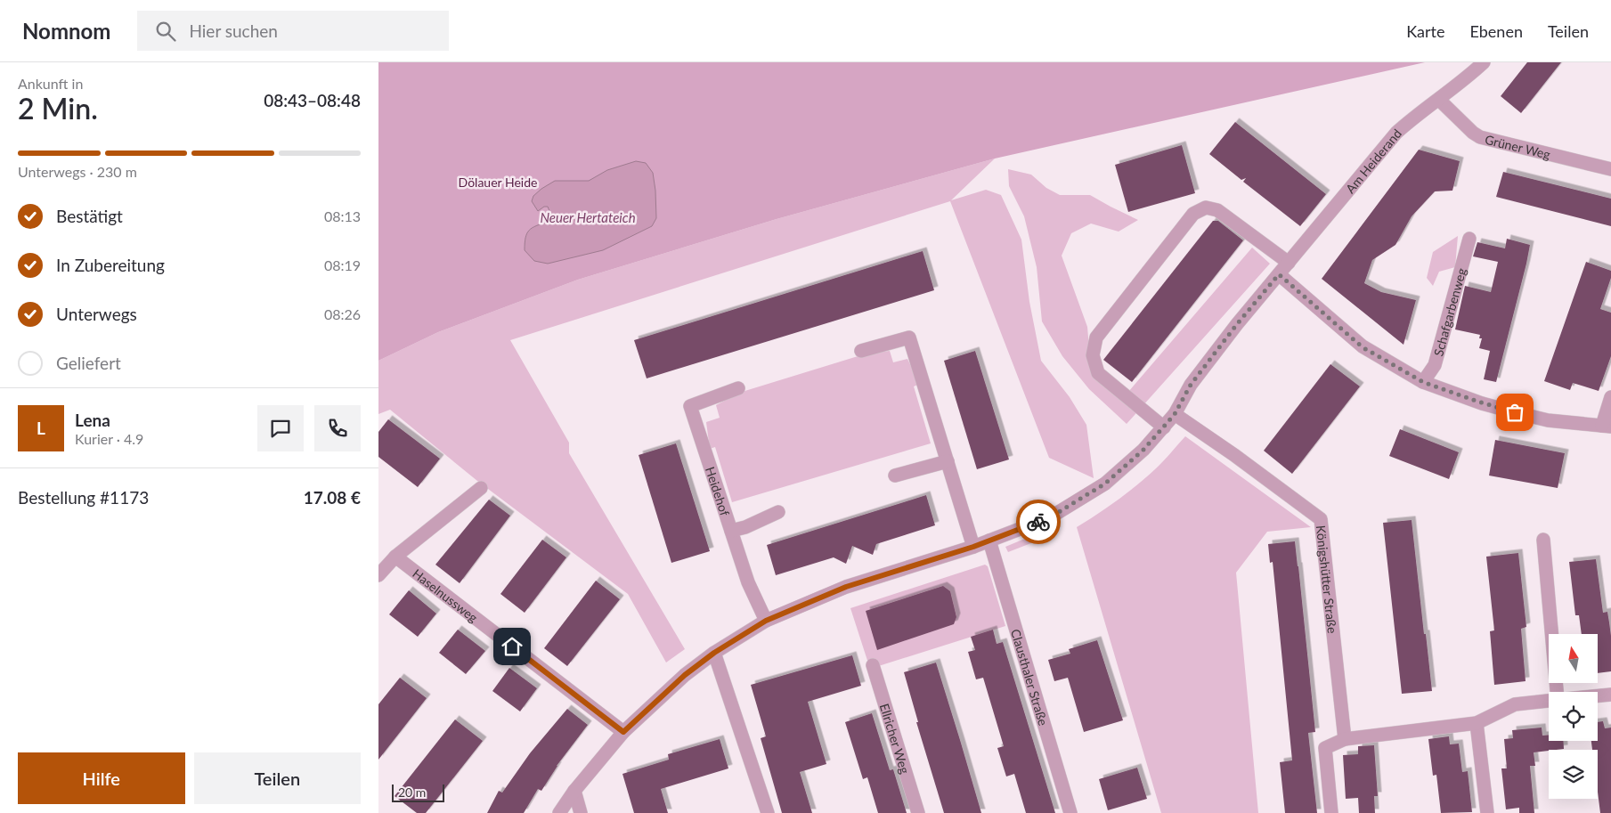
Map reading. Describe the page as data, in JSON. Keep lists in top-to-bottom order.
{
  "streets": {
    "street": [
      "Grüner Weg",
      "Am Heiderand",
      "Schafgarbenweg",
      "Heidehof",
      "Königshütter Straße",
      "Haselnussweg",
      "Clausthaler Straße",
      "Ellricher Weg"
    ]
  },
  "crossings": [
    ["Grüner Weg", "Am Heiderand"],
    ["Am Heiderand", "Heidehof"],
    ["Am Heiderand", "Königshütter Straße"],
    ["Am Heiderand", "Haselnussweg"],
    ["Am Heiderand", "Clausthaler Straße"]
  ],
  "water": ["Neuer Hertateich"],
  "parks": ["Dölauer Heide"],
  "scale_bar": "20 m",
  "north": "top",
  "page": {
    "header": "Nomnom",
    "search": "Hier suchen",
    "nav": ["Karte", "Ebenen", "Teilen"],
    "heading": ["2 Min.", "Ankunft in", "08:43–08:48"],
    "panel": [
      "Lena",
      "Kurier · 4.9",
      "Bestellung #1173",
      "17.08 €"
    ],
    "bar": "Unterwegs · 230 m",
    "list": [
      ["Bestätigt", "08:13"],
      ["In Zubereitung", "08:19"],
      ["Unterwegs", "08:26"],
      "Geliefert"
    ],
    "round": "L",
    "buttons": ["Hilfe", "Teilen"],
    "scale": "20 m"
  }
}
